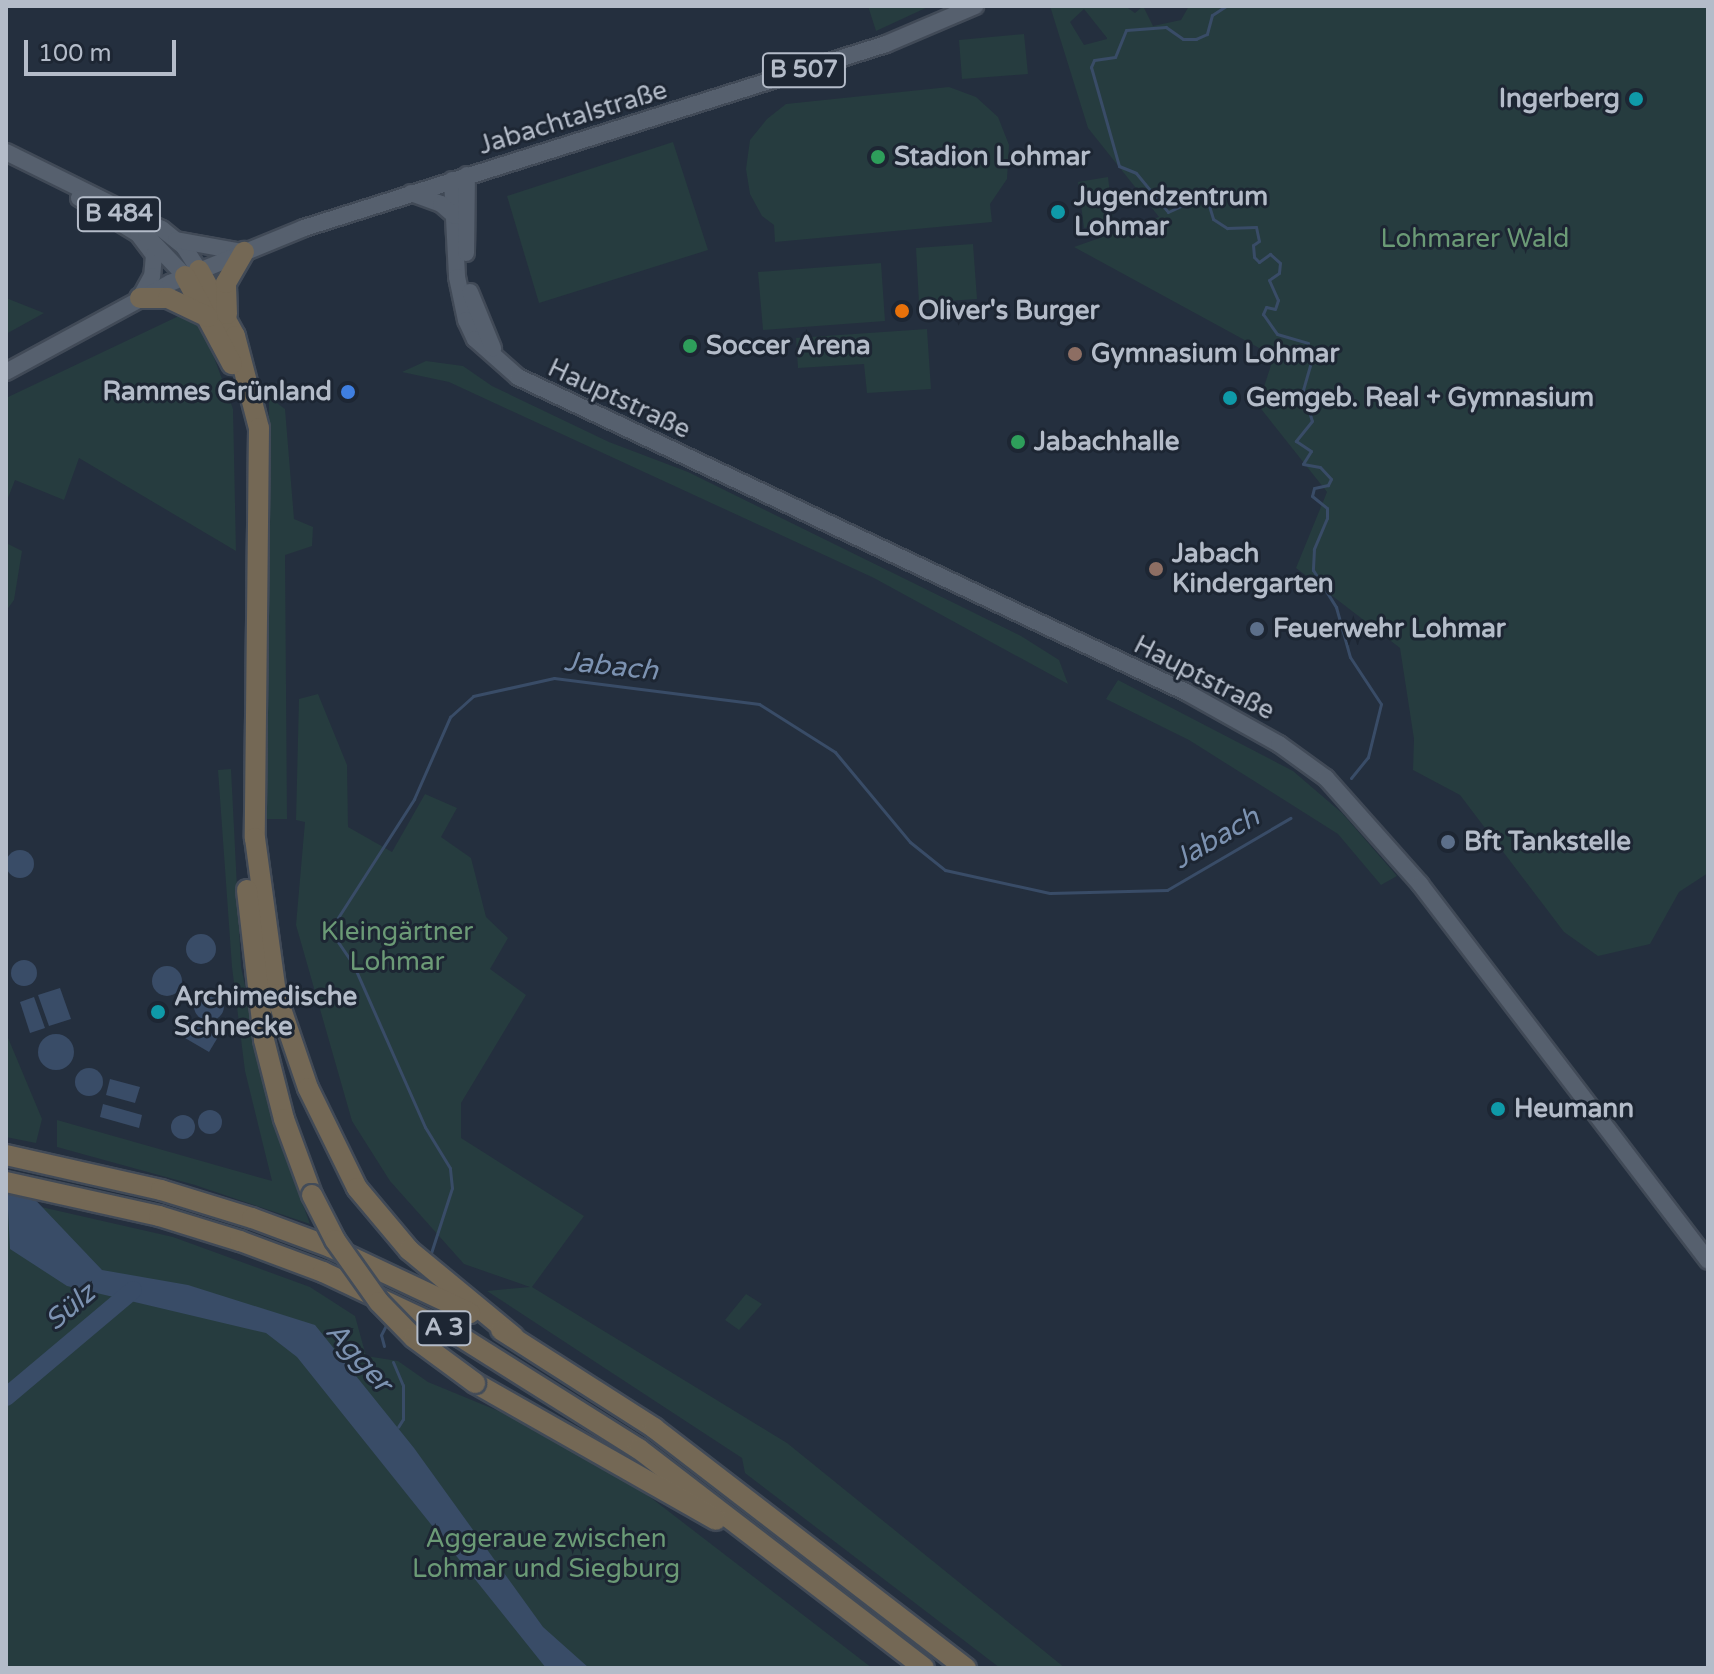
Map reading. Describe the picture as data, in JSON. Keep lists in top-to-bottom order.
{
  "streets": {
    "highway": ["A 3"],
    "main road": [
      "B 507",
      "Jabachtalstraße",
      "B 484",
      "Hauptstraße"
    ]
  },
  "crossings": [
    ["Jabachtalstraße", "B 484"]
  ],
  "water": ["Jabach", "Sülz", "Agger"],
  "parks": ["Lohmarer Wald", "Kleingärtner Lohmar", "Aggeraue zwischen Lohmar und Siegburg"],
  "places": [
    "Ingerberg",
    "Stadion Lohmar",
    "Jugendzentrum Lohmar",
    "Oliver's Burger",
    "Soccer Arena",
    "Gymnasium Lohmar",
    "Rammes Grünland",
    "Gemgeb. Real + Gymnasium",
    "Jabachhalle",
    "Jabach Kindergarten",
    "Feuerwehr Lohmar",
    "Bft Tankstelle",
    "Archimedische Schnecke",
    "Heumann"
  ],
  "scale_bar": "100 m"
}
